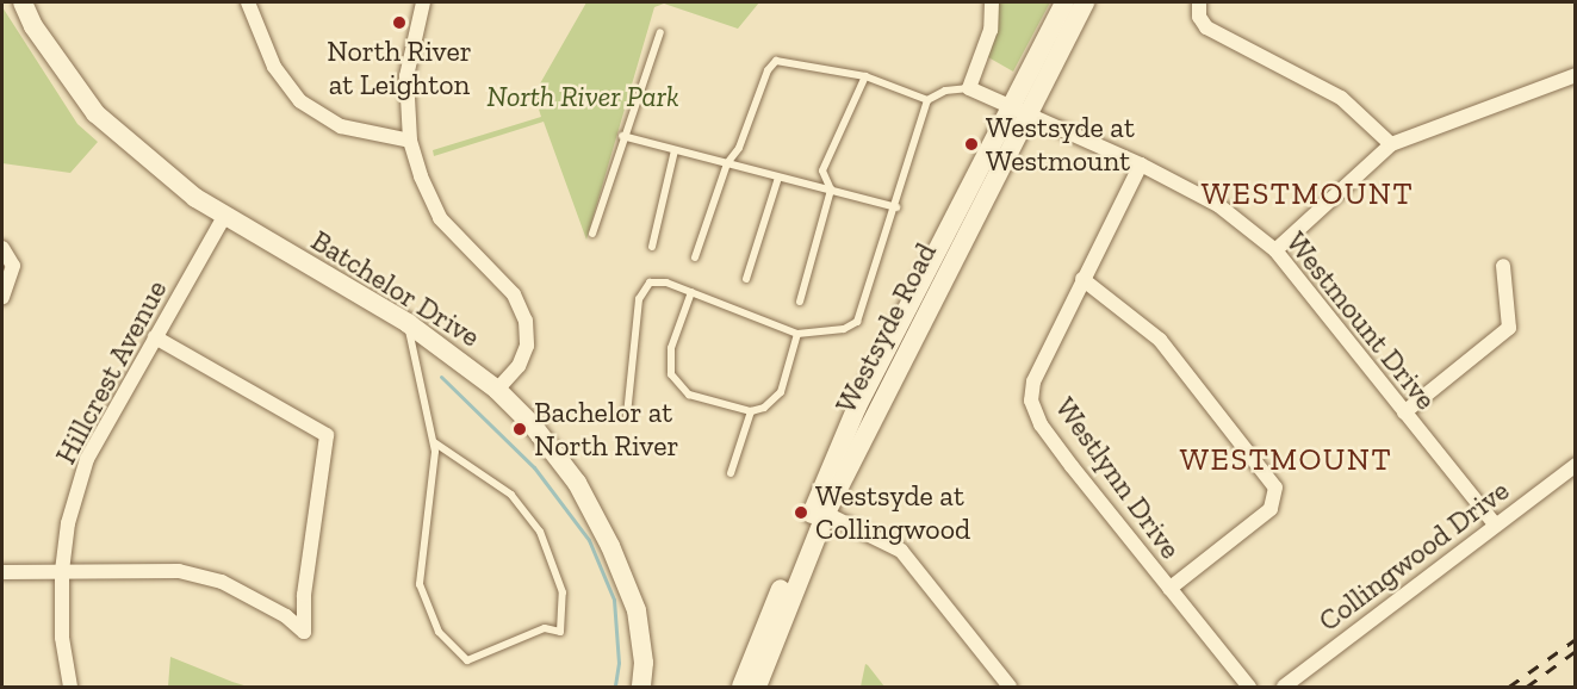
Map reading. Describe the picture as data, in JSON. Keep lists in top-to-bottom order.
{
  "streets": {
    "main road": ["Batchelor Drive", "Westsyde Road"],
    "street": [
      "Westmount Drive",
      "Hillcrest Avenue",
      "Westlynn Drive",
      "Collingwood Drive"
    ]
  },
  "crossings": [
    ["Batchelor Drive", "Hillcrest Avenue"],
    ["Westmount Drive", "Westsyde Road"],
    ["Westmount Drive", "Westlynn Drive"],
    ["Westmount Drive", "Collingwood Drive"]
  ],
  "districts": ["WESTMOUNT", "WESTMOUNT"],
  "parks": ["North River Park"],
  "places": [
    "North River at Leighton",
    "Westsyde at Westmount",
    "Bachelor at North River",
    "Westsyde at Collingwood"
  ]
}
